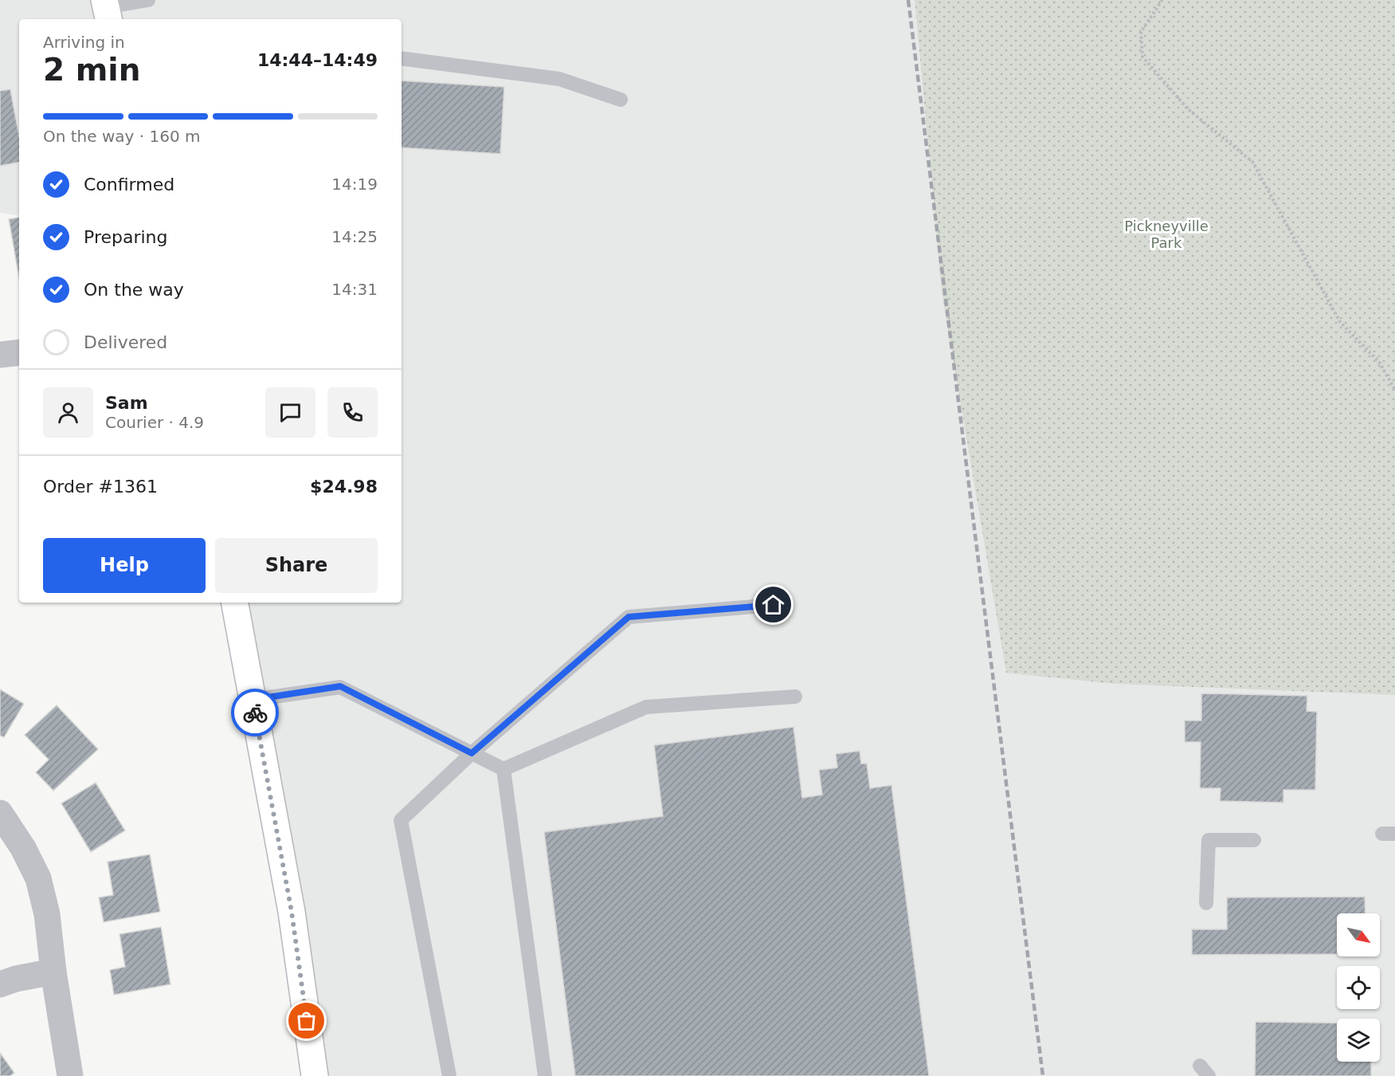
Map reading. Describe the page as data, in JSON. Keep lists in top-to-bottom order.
{
  "parks": ["Pickneyville Park"],
  "north": "bottom right",
  "page": {
    "heading": ["2 min", "Arriving in", "14:44–14:49"],
    "panel": [
      "Sam",
      "Courier · 4.9",
      "Order #1361",
      "$24.98"
    ],
    "bar": "On the way · 160 m",
    "list": [
      ["Confirmed", "14:19"],
      ["Preparing", "14:25"],
      ["On the way", "14:31"],
      "Delivered"
    ],
    "buttons": ["Help", "Share"]
  }
}
